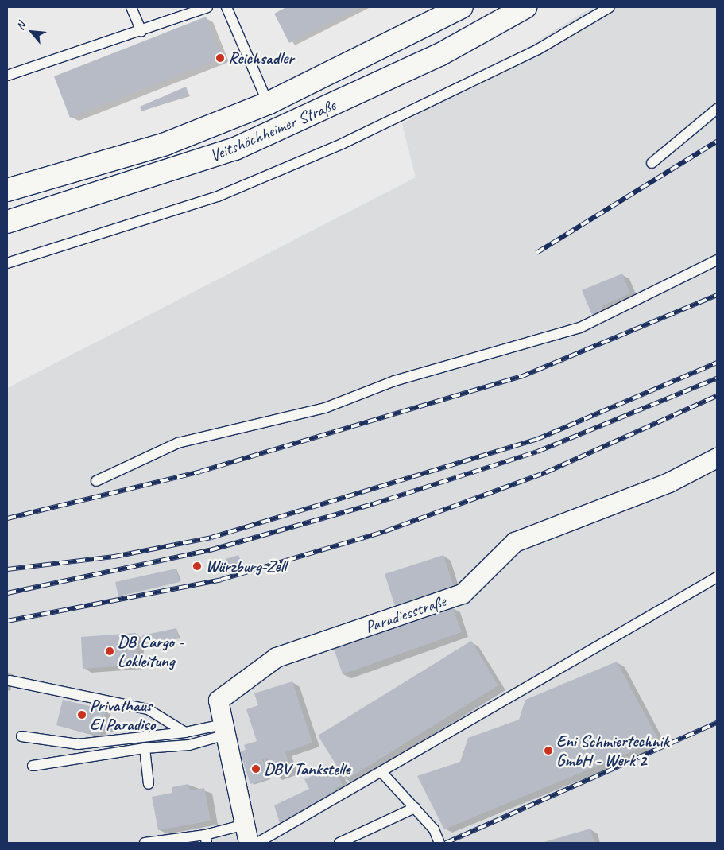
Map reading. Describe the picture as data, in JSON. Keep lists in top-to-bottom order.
{
  "streets": {
    "highway": ["Veitshöchheimer Straße"],
    "street": ["Paradiesstraße"]
  },
  "places": [
    "Reichsadler",
    "Würzburg-Zell",
    "DB Cargo - Lokleitung",
    "Privathaus El Paradiso",
    "Eni Schmiertechnik GmbH - Werk 2",
    "DBV Tankstelle"
  ],
  "north": "top left"
}
